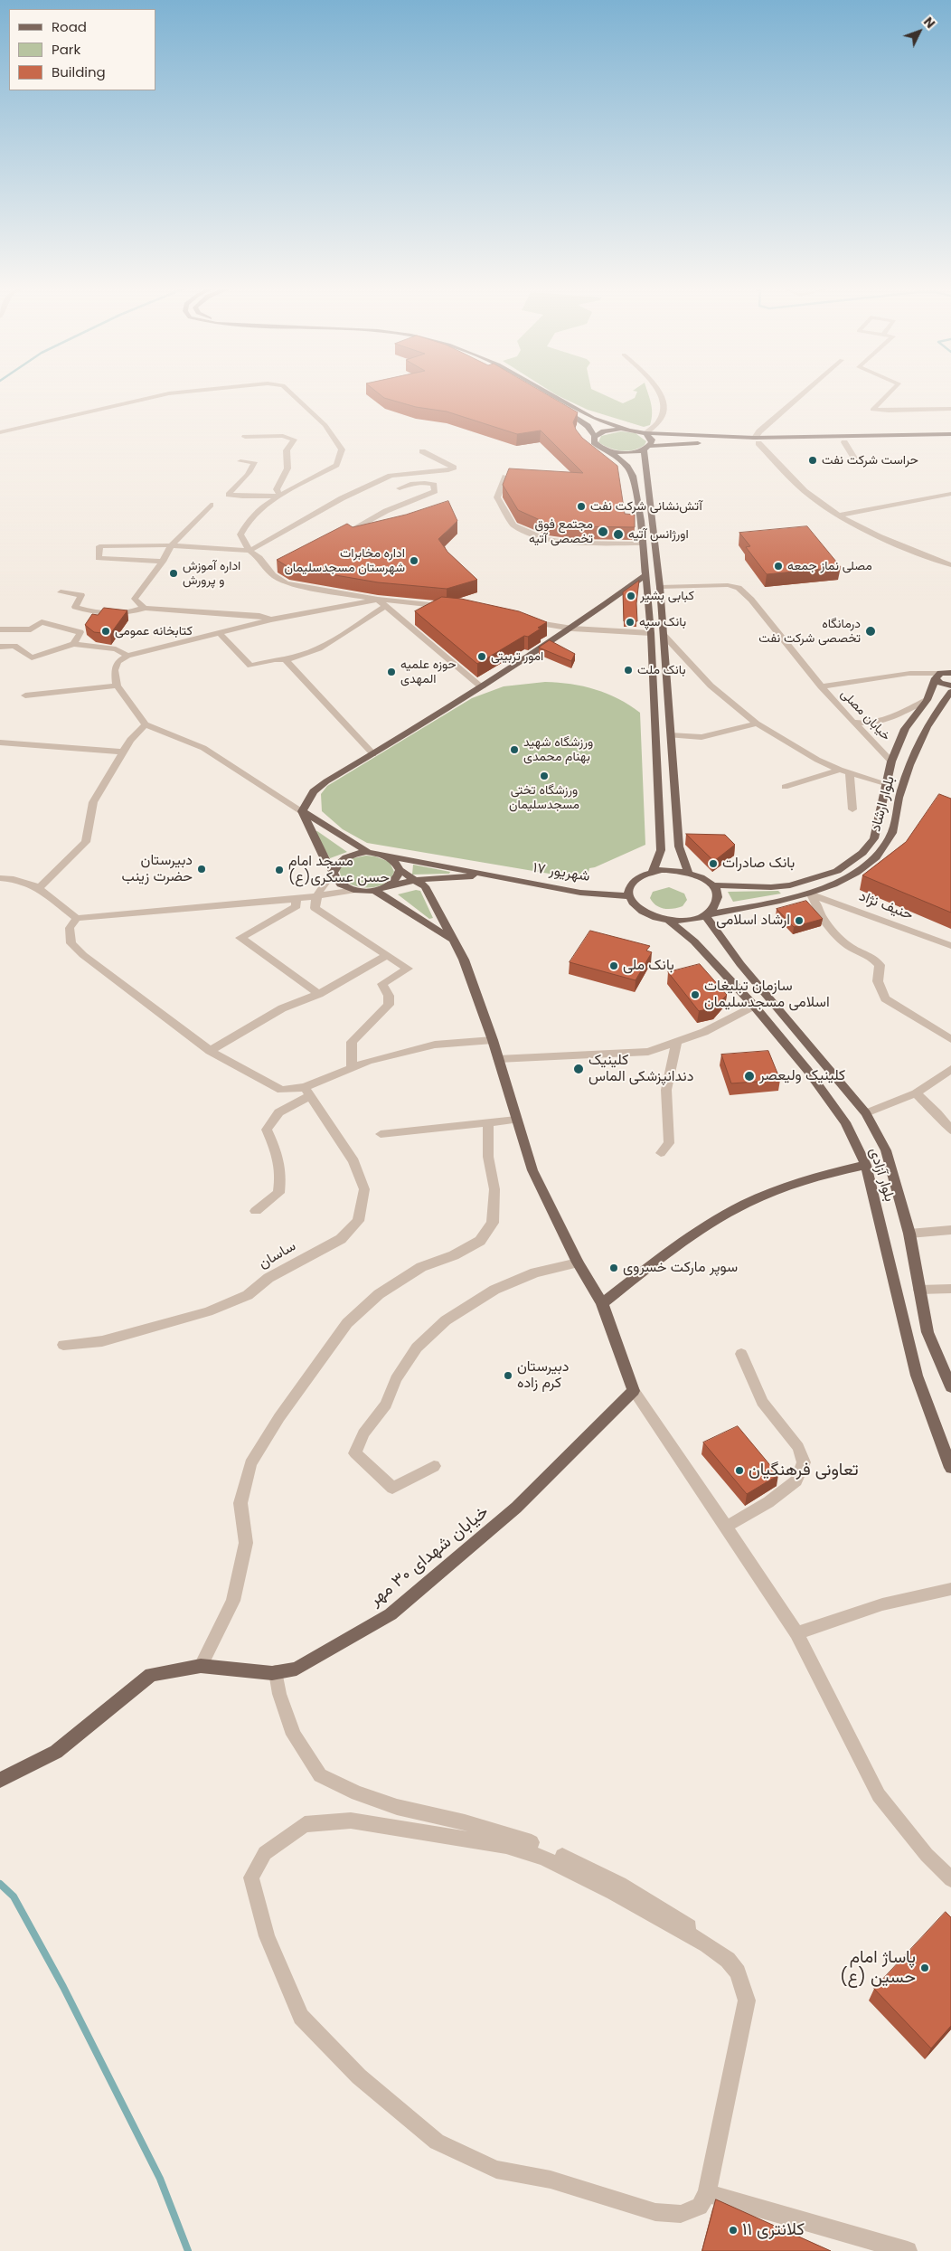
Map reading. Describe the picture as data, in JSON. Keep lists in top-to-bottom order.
{
  "streets": {
    "main road": [
      "بلوار ارشاد",
      "۱۷ شهریور",
      "بلوار آزادی",
      "خیابان شهدای ۳۰ مهر"
    ],
    "street": ["خیابان مصلی", "حنیف نژاد", "ساسان"]
  },
  "crossings": [
    ["خیابان مصلی", "بلوار ارشاد"],
    ["بلوار ارشاد", "۱۷ شهریور"],
    ["بلوار ارشاد", "حنیف نژاد"],
    ["بلوار ارشاد", "بلوار آزادی"],
    ["۱۷ شهریور", "بلوار آزادی"]
  ],
  "places": [
    "حراست شرکت نفت",
    "آتش‌نشانی شرکت نفت",
    "مجتمع فوق تخصصی آتیه",
    "اورژانس آتیه",
    "اداره مخابرات شهرستان مسجدسلیمان",
    "مصلی نماز جمعه",
    "اداره آموزش و پرورش",
    "کبابی بشیر",
    "بانک سپه",
    "کتابخانه عمومی",
    "درمانگاه تخصصی شرکت نفت",
    "امور تربیتی",
    "بانک ملت",
    "حوزه علمیه المهدی",
    "ورزشگاه شهید بهنام محمدی",
    "ورزشگاه تختی مسجدسلیمان",
    "بانک صادرات",
    "دبیرستان حضرت زینب",
    "مسجد امام حسن عسکری(ع)",
    "ارشاد اسلامی",
    "بانک ملی",
    "سازمان تبلیغات اسلامی مسجدسلیمان",
    "کلینیک دندانپزشکی الماس",
    "کلینیک ولیعصر",
    "سوپر مارکت خسروی",
    "دبیرستان کرم زاده",
    "تعاونی فرهنگیان",
    "پاساژ امام حسین (ع)",
    "کلانتری ۱۱"
  ],
  "legend": ["Road", "Park", "Building"],
  "north": "top right"
}
